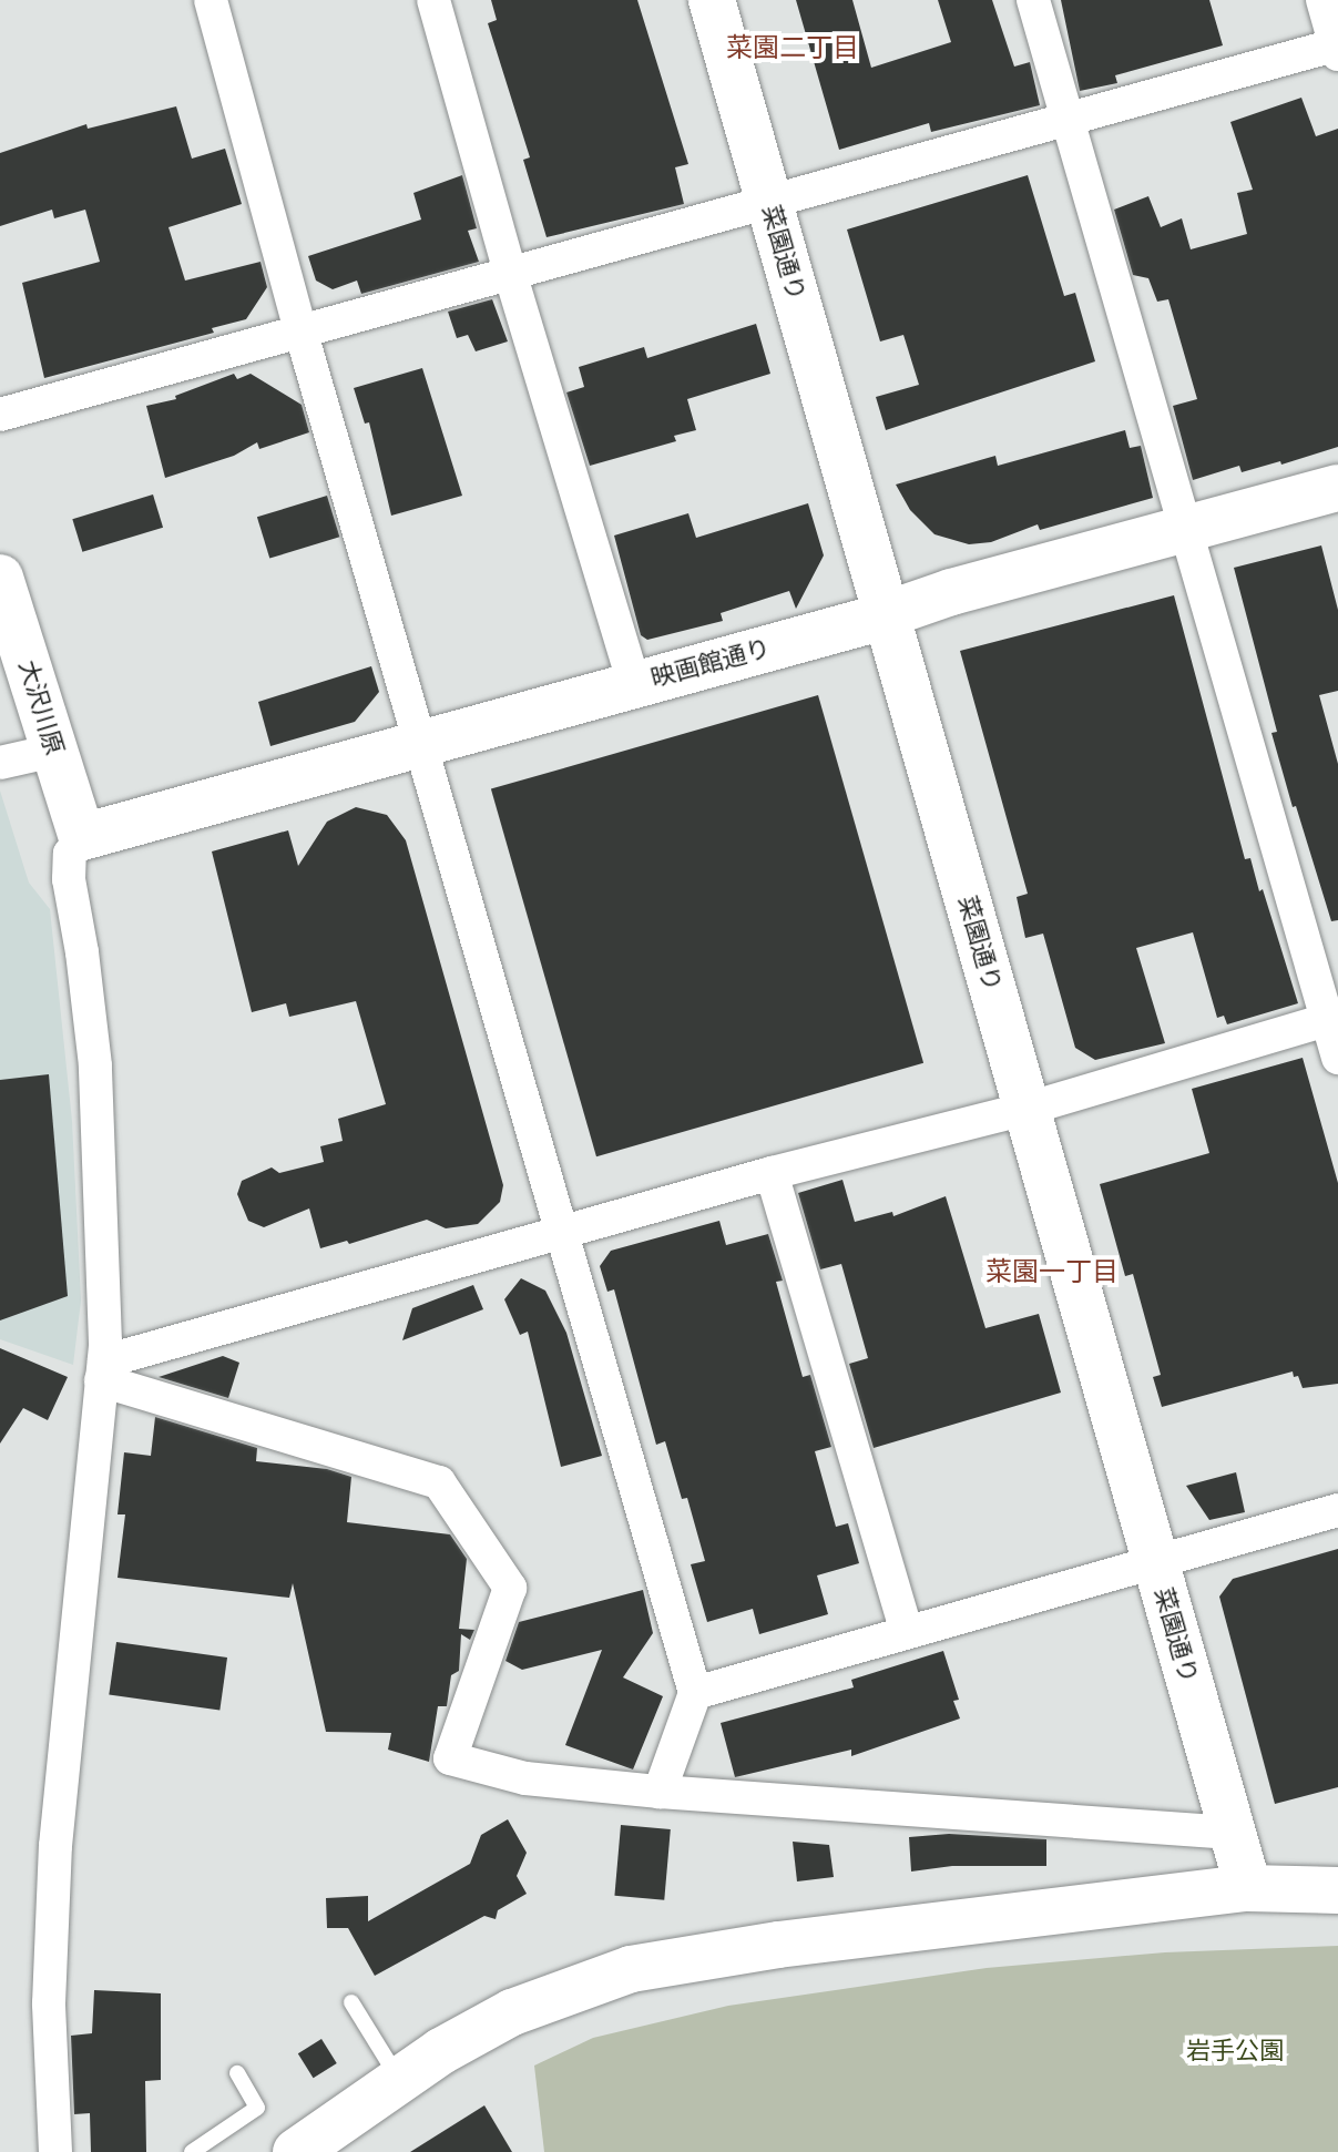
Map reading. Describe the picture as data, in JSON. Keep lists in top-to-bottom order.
{
  "streets": {
    "street": ["菜園通り", "映画館通り", "大沢川原"]
  },
  "crossings": [
    ["菜園通り", "映画館通り"],
    ["映画館通り", "大沢川原"]
  ],
  "districts": ["菜園二丁目", "菜園一丁目"],
  "parks": ["岩手公園"]
}
